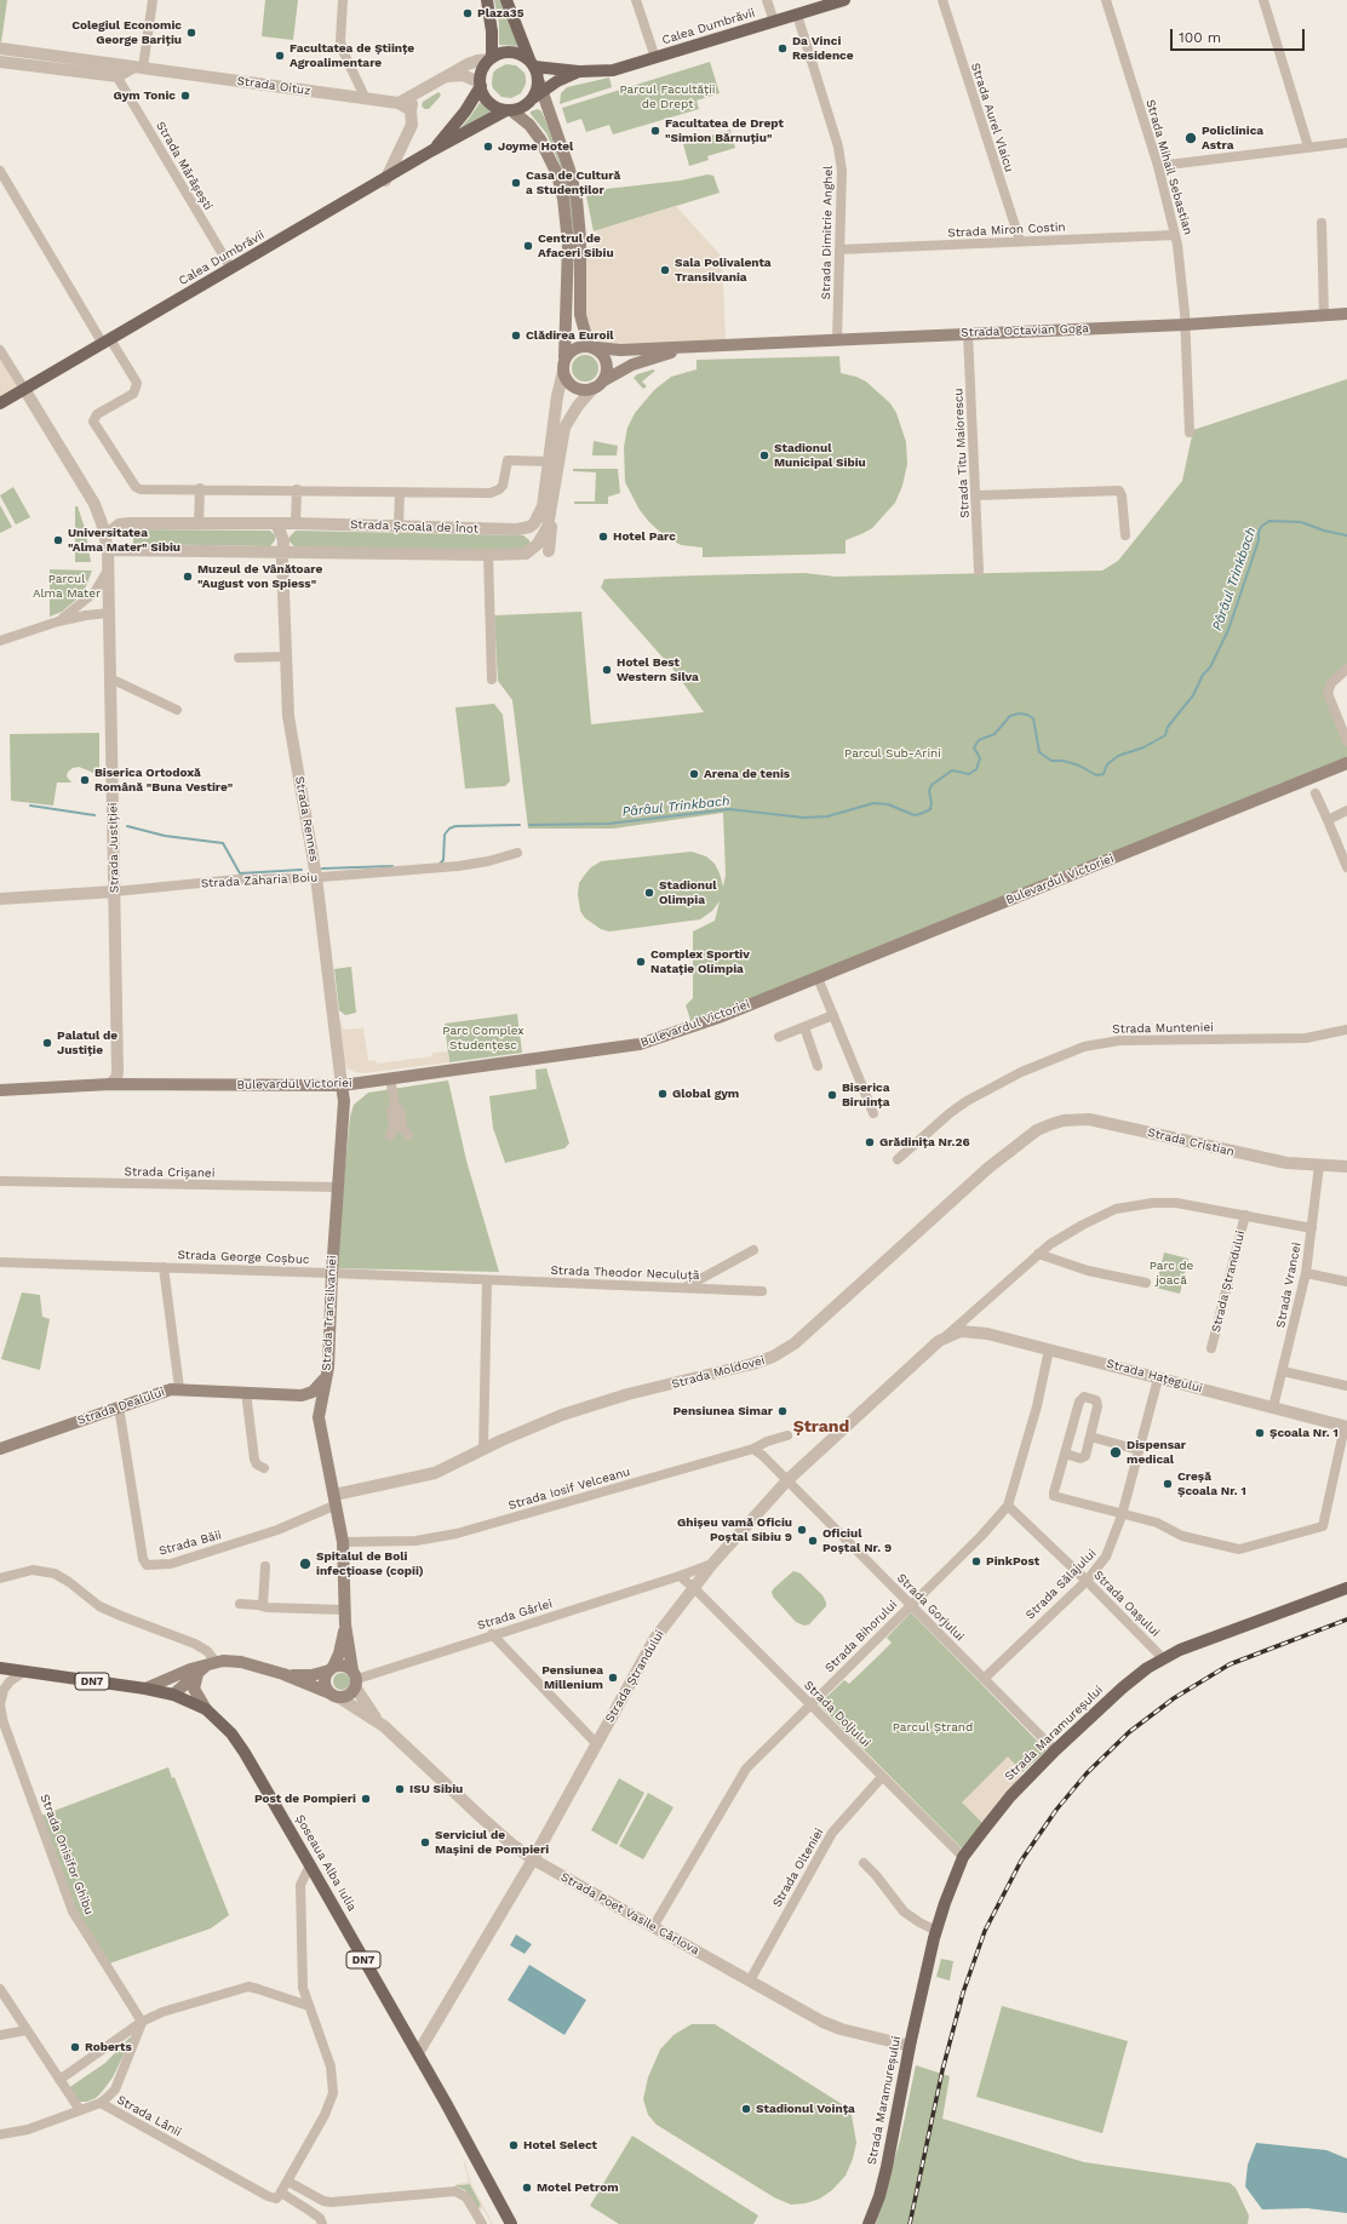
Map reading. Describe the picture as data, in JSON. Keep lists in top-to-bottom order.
{
  "streets": {
    "main road": [
      "Calea Dumbrăvii",
      "Strada Octavian Goga",
      "Bulevardul Victoriei",
      "Strada Transilvaniei",
      "Strada Dealului",
      "DN7",
      "Strada Maramureșului",
      "Șoseaua Alba Iulia"
    ],
    "street": [
      "Strada Oituz",
      "Strada Aurel Vlaicu",
      "Strada Mărășești",
      "Strada Mihail Sebastian",
      "Strada Miron Costin",
      "Strada Dimitrie Anghel",
      "Strada Titu Maiorescu",
      "Strada Școala de Înot",
      "Strada Rennes",
      "Strada Justiției",
      "Strada Zaharia Boiu",
      "Strada Munteniei",
      "Strada Cristian",
      "Strada Crișanei",
      "Strada George Coșbuc",
      "Strada Theodor Neculuță",
      "Strada Ștrandului",
      "Strada Vrancei",
      "Strada Moldovei",
      "Strada Hațegului",
      "Strada Iosif Velceanu",
      "Strada Băii",
      "Strada Sălajului",
      "Strada Oașului",
      "Strada Gorjului",
      "Strada Gârlei",
      "Strada Bihorului",
      "Strada Doljului",
      "Strada Onisifor Ghibu",
      "Strada Olteniei",
      "Strada Poet Vasile Cârlova",
      "Strada Lânii"
    ]
  },
  "crossings": [
    ["Calea Dumbrăvii", "Strada Mărășești"],
    ["Calea Dumbrăvii", "Strada Dimitrie Anghel"],
    ["Calea Dumbrăvii", "Strada Justiției"],
    ["Strada Oituz", "Strada Mărășești"],
    ["Strada Aurel Vlaicu", "Strada Miron Costin"],
    ["Strada Mihail Sebastian", "Strada Miron Costin"],
    ["Strada Mihail Sebastian", "Strada Octavian Goga"],
    ["Strada Miron Costin", "Strada Dimitrie Anghel"],
    ["Strada Dimitrie Anghel", "Strada Octavian Goga"],
    ["Strada Octavian Goga", "Strada Titu Maiorescu"],
    ["Strada Școala de Înot", "Strada Justiției"],
    ["Strada Rennes", "Bulevardul Victoriei"],
    ["Strada Rennes", "Strada Zaharia Boiu"],
    ["Strada Rennes", "Strada Transilvaniei"],
    ["Strada Justiției", "Bulevardul Victoriei"],
    ["Strada Justiției", "Strada Zaharia Boiu"],
    ["Bulevardul Victoriei", "Strada Transilvaniei"],
    ["Strada Cristian", "Strada Vrancei"],
    ["Strada Cristian", "Strada Moldovei"],
    ["Strada Crișanei", "Strada Transilvaniei"],
    ["Strada George Coșbuc", "Strada Theodor Neculuță"],
    ["Strada George Coșbuc", "Strada Transilvaniei"],
    ["Strada Ștrandului", "Strada Vrancei"],
    ["Strada Ștrandului", "Strada Hațegului"],
    ["Strada Ștrandului", "Strada Gorjului"],
    ["Strada Ștrandului", "Strada Gârlei"],
    ["Strada Ștrandului", "Strada Doljului"],
    ["Strada Ștrandului", "Șoseaua Alba Iulia"],
    ["Strada Ștrandului", "Strada Poet Vasile Cârlova"],
    ["Strada Vrancei", "Strada Hațegului"],
    ["Strada Transilvaniei", "Strada Moldovei"],
    ["Strada Transilvaniei", "Strada Iosif Velceanu"],
    ["Strada Transilvaniei", "Strada Băii"],
    ["Strada Transilvaniei", "Strada Gârlei"],
    ["Strada Transilvaniei", "Strada Poet Vasile Cârlova"],
    ["Strada Moldovei", "Strada Băii"],
    ["Strada Hațegului", "Strada Sălajului"],
    ["Strada Hațegului", "Strada Bihorului"],
    ["Strada Dealului", "Strada Băii"],
    ["Strada Sălajului", "Strada Oașului"],
    ["Strada Sălajului", "Strada Gorjului"],
    ["Strada Oașului", "Strada Bihorului"],
    ["Strada Oașului", "Strada Maramureșului"],
    ["Strada Gorjului", "Strada Bihorului"],
    ["Strada Gorjului", "Strada Maramureșului"],
    ["Strada Gârlei", "Strada Poet Vasile Cârlova"],
    ["Strada Bihorului", "Strada Doljului"],
    ["Strada Bihorului", "Strada Poet Vasile Cârlova"],
    ["Strada Doljului", "Strada Maramureșului"],
    ["Strada Doljului", "Strada Olteniei"],
    ["Strada Maramureșului", "Strada Poet Vasile Cârlova"],
    ["Strada Onisifor Ghibu", "Șoseaua Alba Iulia"],
    ["Strada Olteniei", "Strada Poet Vasile Cârlova"]
  ],
  "districts": ["Ștrand"],
  "water": ["Pârâul Trinkbach"],
  "parks": [
    "Parcul Facultății de Drept",
    "Parcul Alma Mater",
    "Parcul Sub-Arini",
    "Parc Complex Studențesc",
    "Parc de joacă",
    "Parcul Ștrand"
  ],
  "places": [
    "Plaza35",
    "Colegiul Economic George Barițiu",
    "Da Vinci Residence",
    "Facultatea de Științe Agroalimentare",
    "Gym Tonic",
    "Facultatea de Drept \"Simion Bărnuțiu\"",
    "Policlinica Astra",
    "Joyme Hotel",
    "Casa de Cultură a Studenților",
    "Centrul de Afaceri Sibiu",
    "Sala Polivalenta Transilvania",
    "Clădirea Euroil",
    "Stadionul Municipal Sibiu",
    "Hotel Parc",
    "Universitatea \"Alma Mater\" Sibiu",
    "Muzeul de Vânătoare \"August von Spiess\"",
    "Hotel Best Western Silva",
    "Arena de tenis",
    "Biserica Ortodoxă Română \"Buna Vestire\"",
    "Stadionul Olimpia",
    "Complex Sportiv Natație Olimpia",
    "Palatul de Justiție",
    "Global gym",
    "Biserica Biruința",
    "Grădinița Nr.26",
    "Pensiunea Simar",
    "Școala Nr. 1",
    "Dispensar medical",
    "Creșă Școala Nr. 1",
    "Ghișeu vamă Oficiu Poștal Sibiu 9",
    "Oficiul Poștal Nr. 9",
    "PinkPost",
    "Spitalul de Boli infecțioase (copii)",
    "Pensiunea Millenium",
    "ISU Sibiu",
    "Post de Pompieri",
    "Serviciul de Mașini de Pompieri",
    "Roberts",
    "Stadionul Voința",
    "Hotel Select",
    "Motel Petrom"
  ],
  "scale_bar": "100 m"
}
